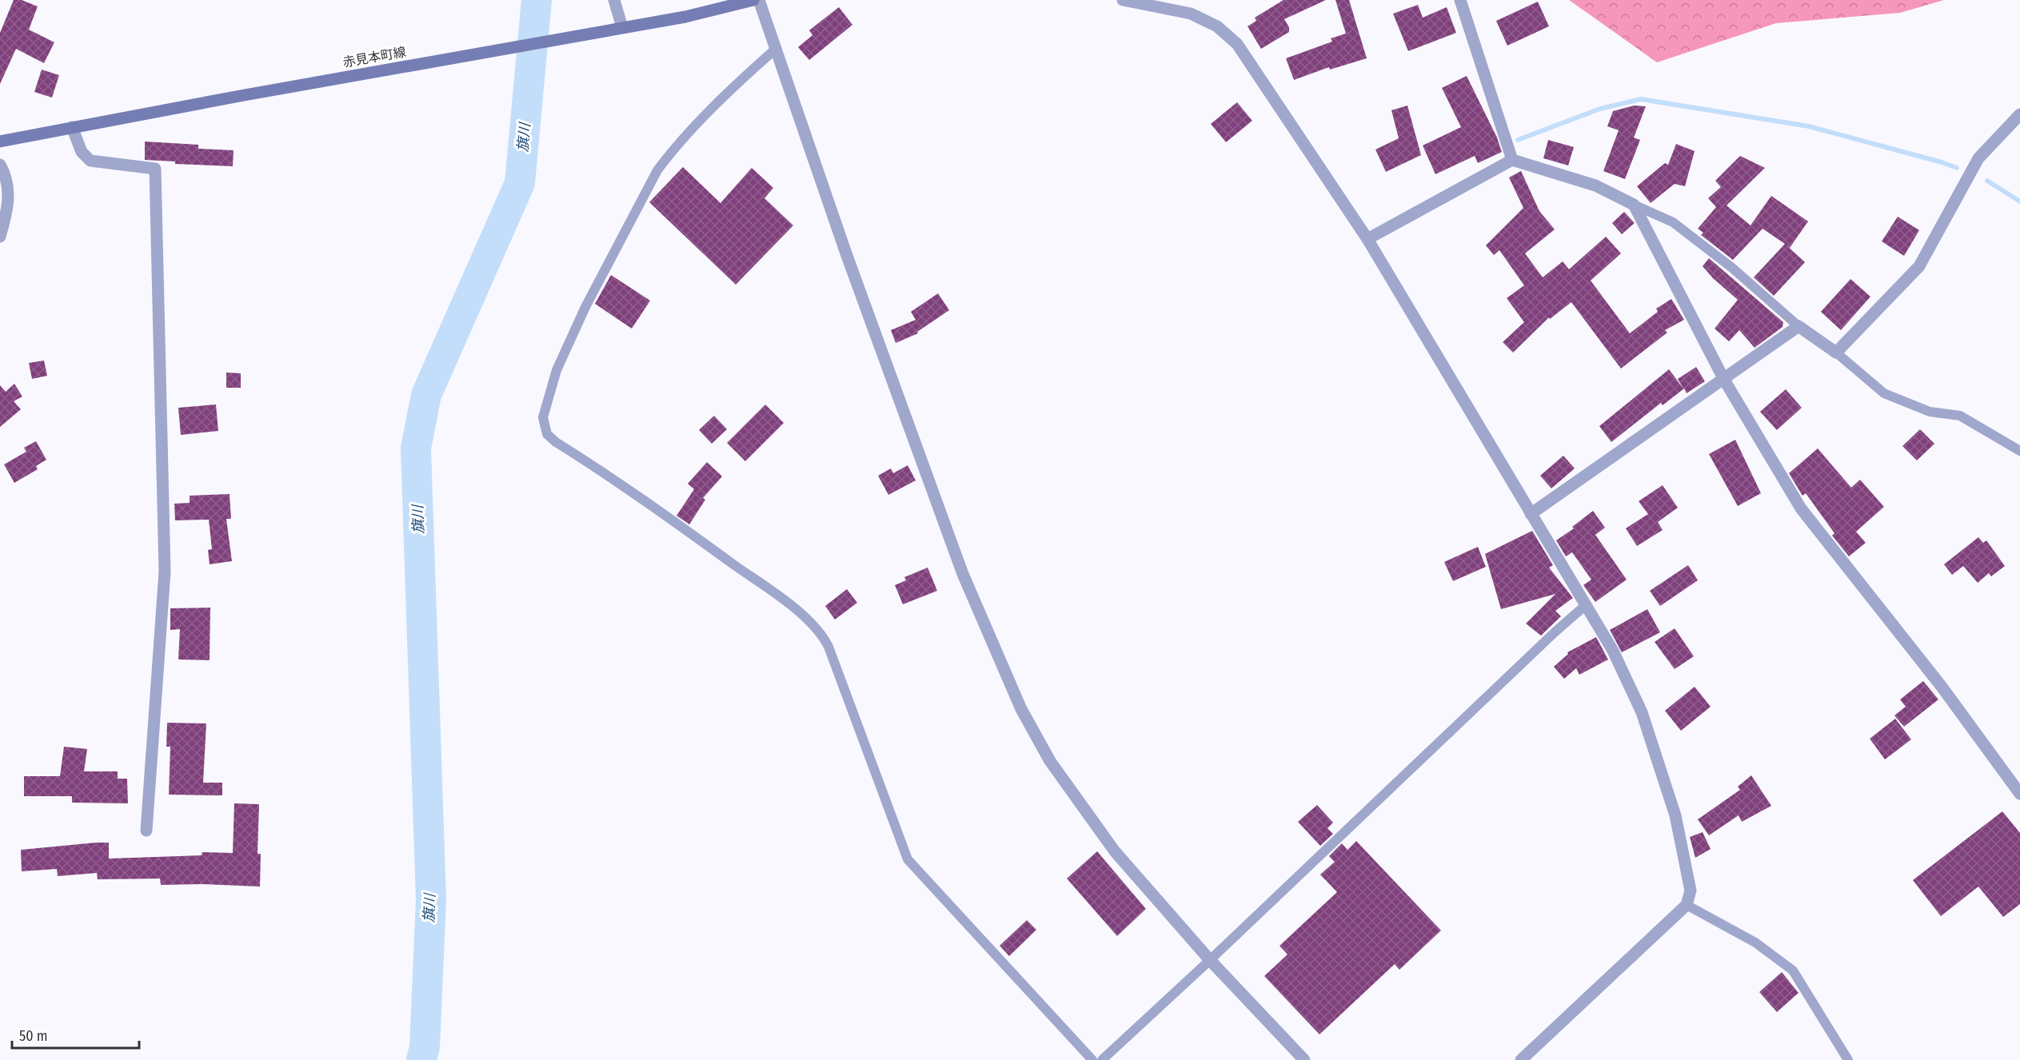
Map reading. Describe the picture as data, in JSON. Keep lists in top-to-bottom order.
{
  "streets": {
    "main road": ["赤見本町線"]
  },
  "water": ["旗川"],
  "scale_bar": "50 m"
}
